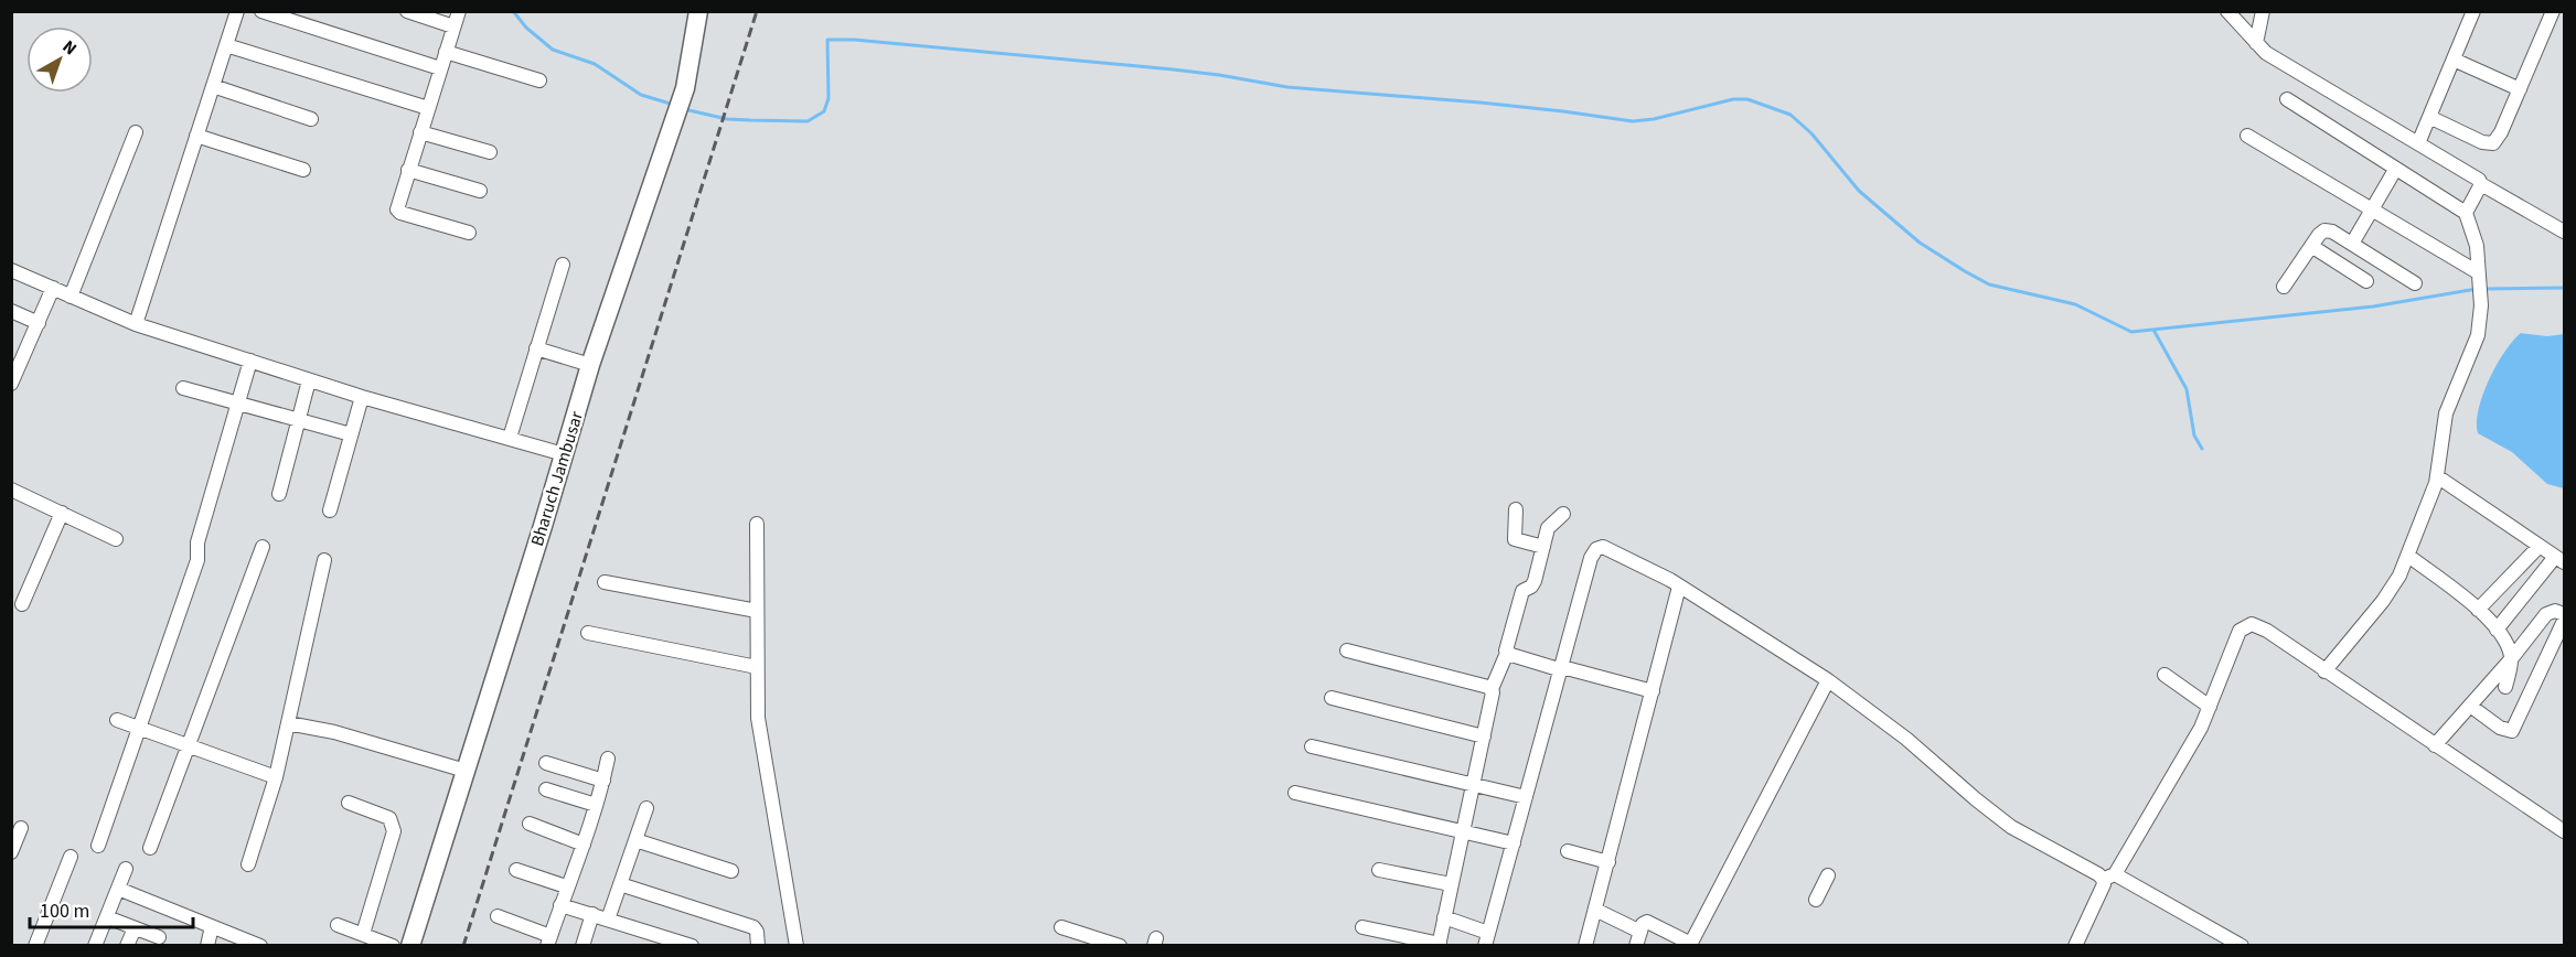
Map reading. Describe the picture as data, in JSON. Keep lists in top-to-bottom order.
{
  "streets": {
    "highway": ["Bharuch Jambusar"]
  },
  "scale_bar": "100 m",
  "north": "top right"
}
